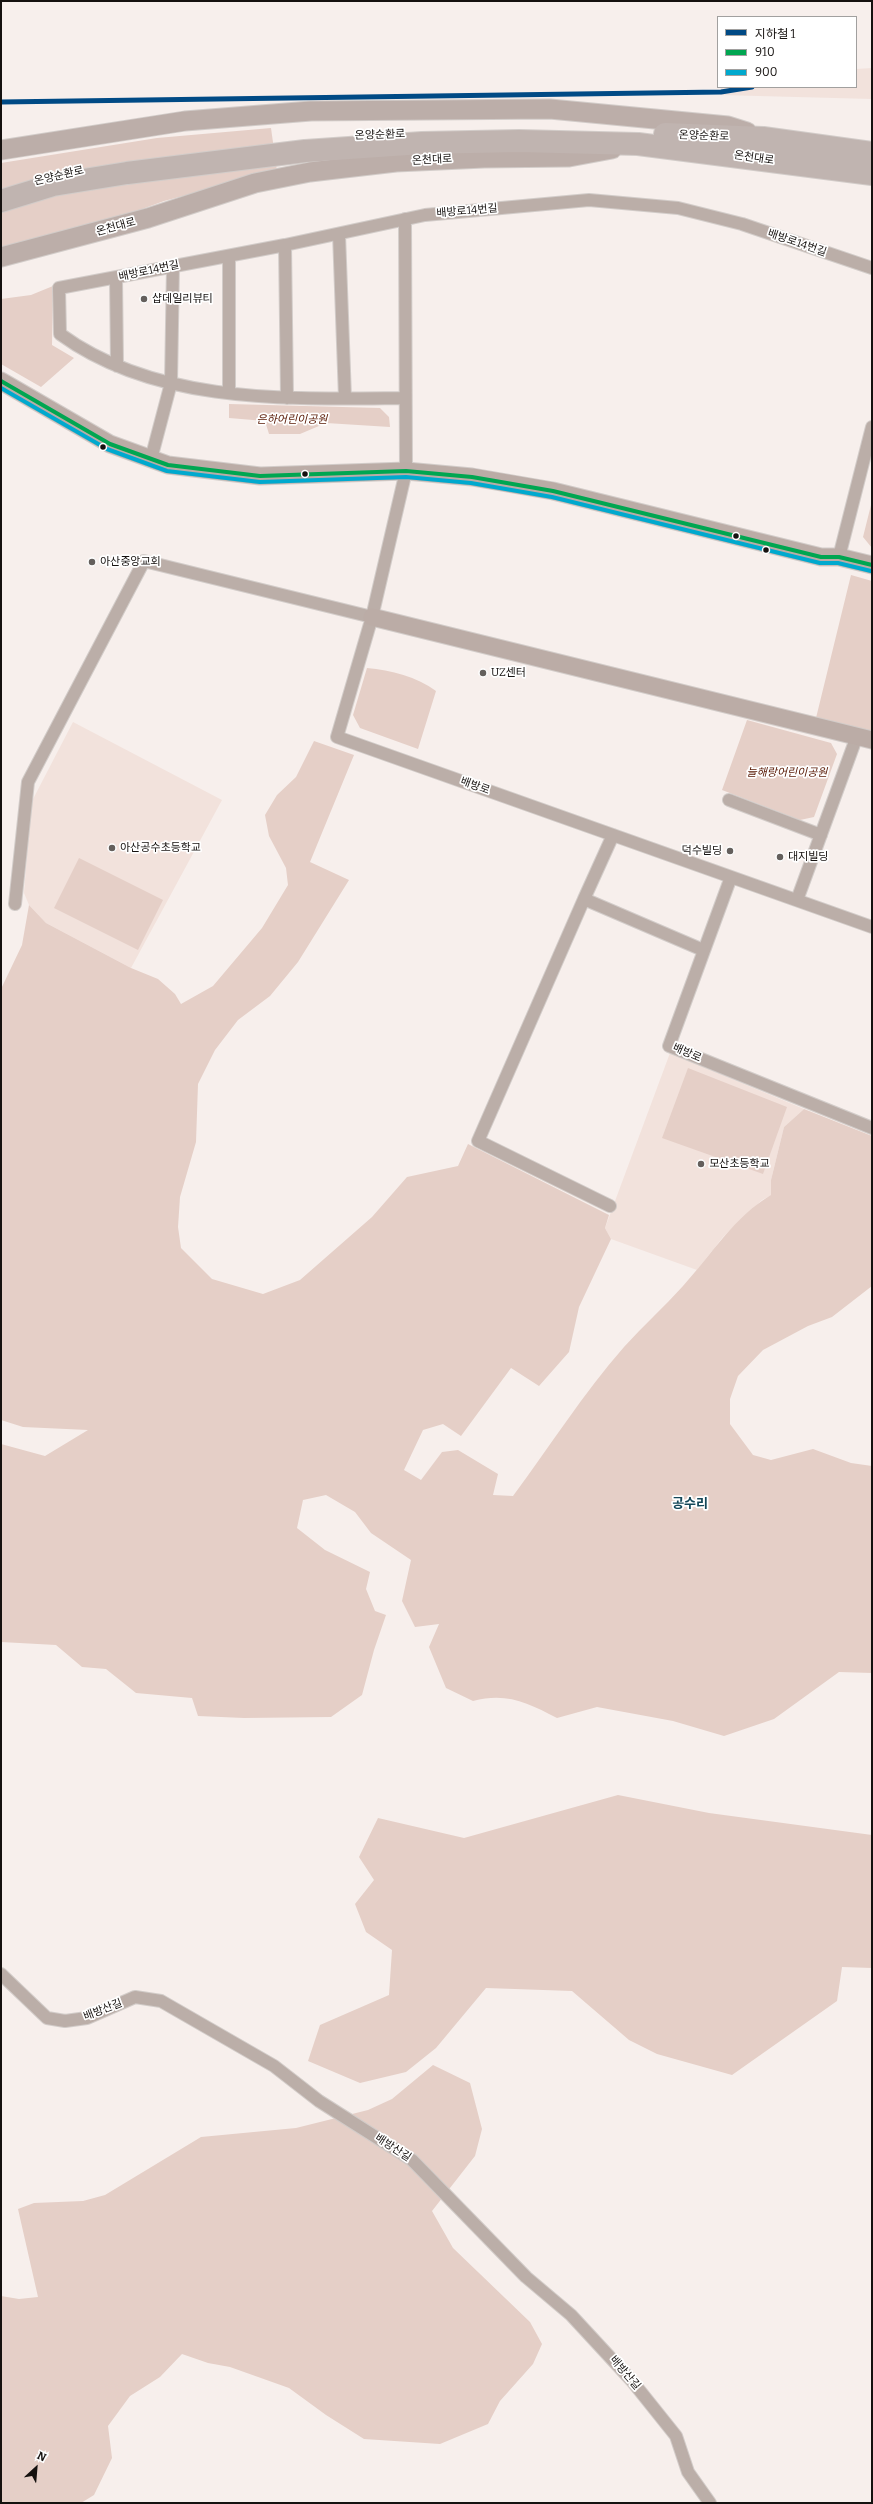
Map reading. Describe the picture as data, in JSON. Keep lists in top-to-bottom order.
{
  "streets": {
    "highway": ["온양순환로", "온천대로"],
    "street": ["배방로14번길", "배방로", "배방산길"]
  },
  "crossings": [
    ["온양순환로", "온천대로"]
  ],
  "districts": ["공수리"],
  "parks": ["은하어린이공원", "늘해랑어린이공원"],
  "places": [
    "샵데일리뷰티",
    "아산중앙교회",
    "UZ센터",
    "아산공수초등학교",
    "덕수빌딩",
    "대지빌딩",
    "모산초등학교"
  ],
  "lines": ["metro line 1", "transit line 910", "transit line 900"],
  "legend": ["지하철 1", "910", "900"],
  "north": "top right"
}
